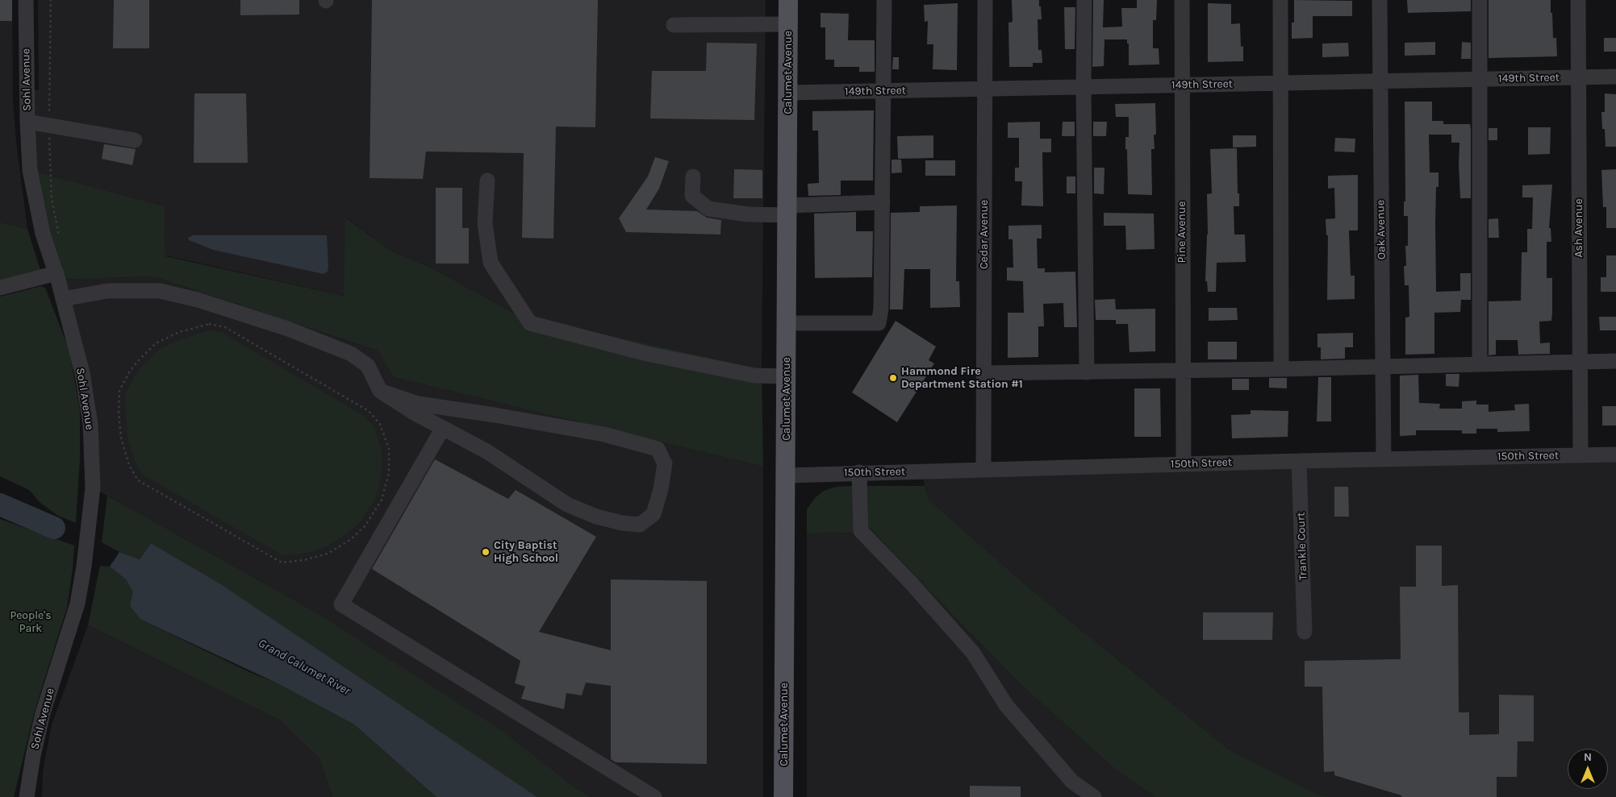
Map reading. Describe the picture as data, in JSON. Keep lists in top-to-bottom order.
{
  "streets": {
    "main road": ["Calumet Avenue"],
    "street": [
      "149th Street",
      "Sohl Avenue",
      "Ash Avenue",
      "Oak Avenue",
      "Pine Avenue",
      "Cedar Avenue",
      "150th Street",
      "Trankle Court"
    ]
  },
  "crossings": [
    ["Calumet Avenue", "149th Street"],
    ["Calumet Avenue", "150th Street"],
    ["149th Street", "Ash Avenue"],
    ["149th Street", "Oak Avenue"],
    ["149th Street", "Pine Avenue"],
    ["149th Street", "Cedar Avenue"],
    ["Ash Avenue", "150th Street"],
    ["Oak Avenue", "150th Street"],
    ["Pine Avenue", "150th Street"],
    ["Cedar Avenue", "150th Street"],
    ["150th Street", "Trankle Court"]
  ],
  "water": ["Grand Calumet River"],
  "parks": ["People's Park"],
  "places": ["Hammond Fire Department Station #1", "City Baptist High School"],
  "north": "top"
}
